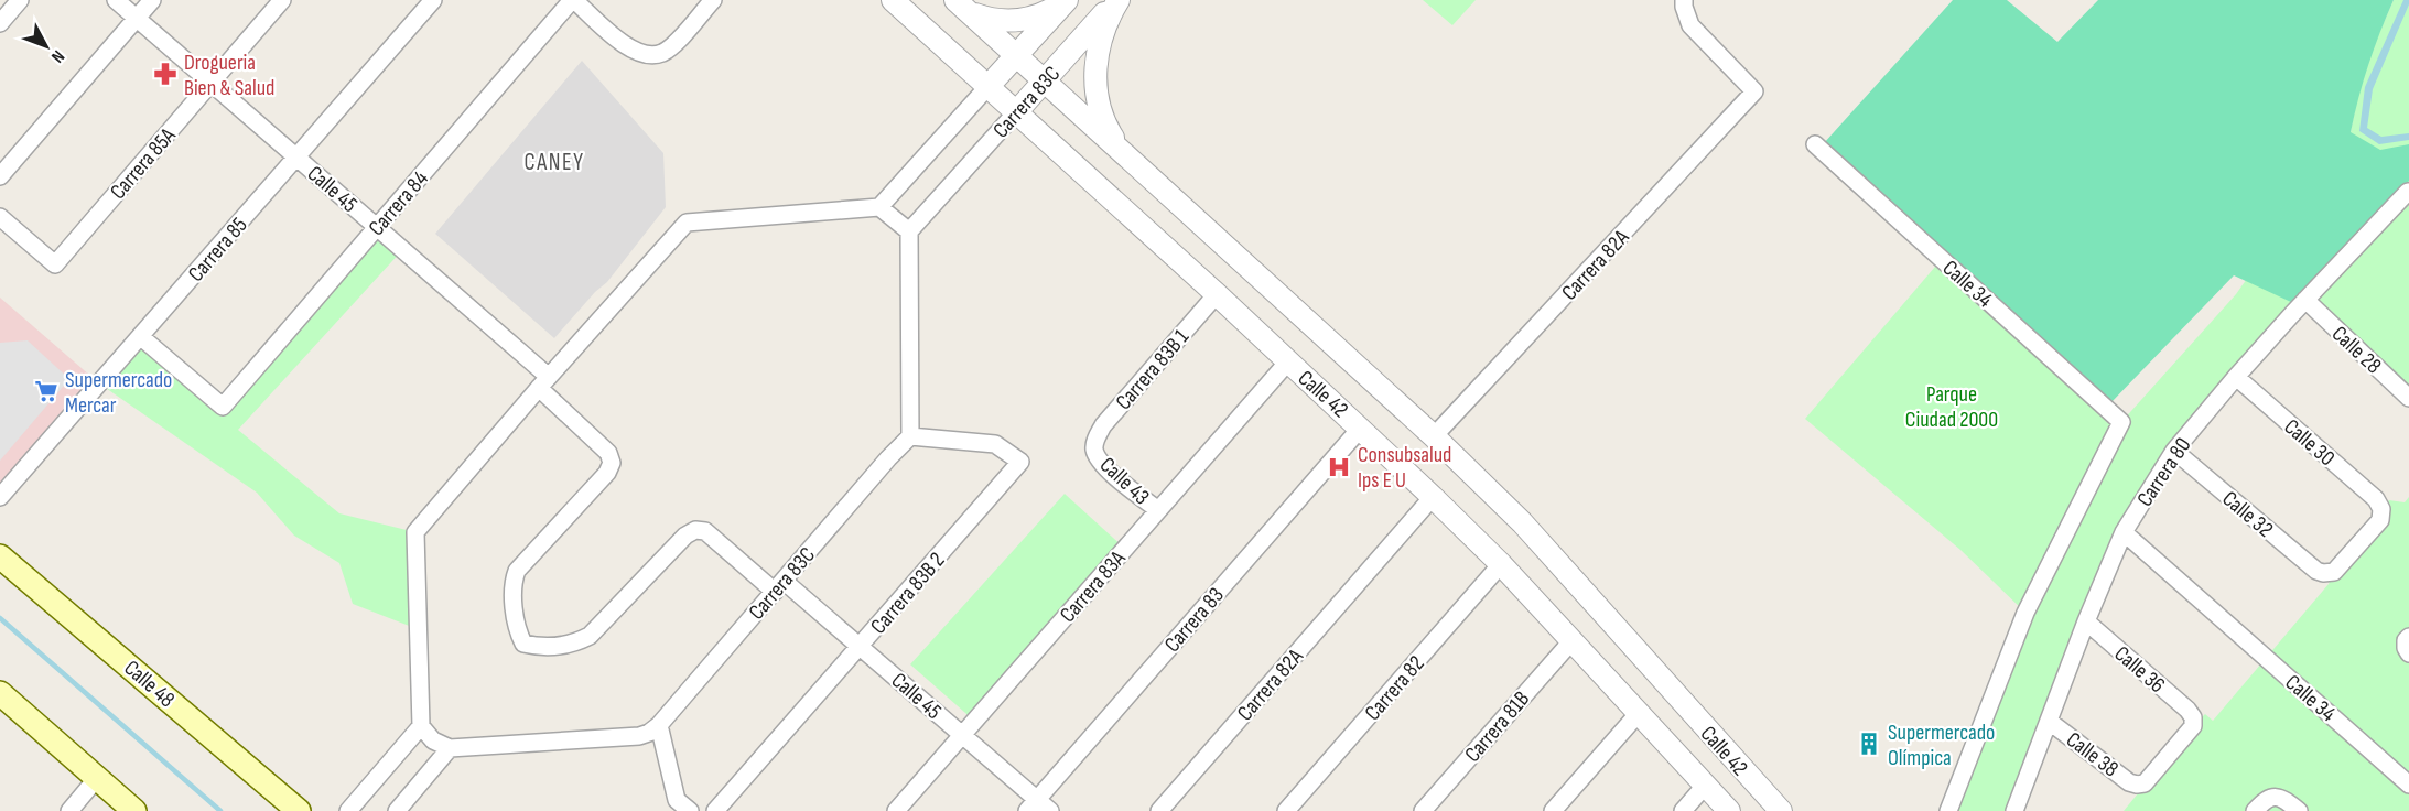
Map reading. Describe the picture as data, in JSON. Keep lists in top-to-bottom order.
{
  "streets": {
    "main road": ["Calle 48"],
    "street": [
      "Carrera 83C",
      "Carrera 85A",
      "Calle 45",
      "Carrera 84",
      "Carrera 85",
      "Carrera 82A",
      "Calle 34",
      "Calle 28",
      "Carrera 83B 1",
      "Calle 42",
      "Calle 30",
      "Carrera 80",
      "Calle 43",
      "Calle 32",
      "Carrera 83A",
      "Carrera 83B 2",
      "Carrera 83",
      "Calle 36",
      "Carrera 82",
      "Carrera 81B",
      "Calle 38"
    ]
  },
  "crossings": [
    ["Carrera 83C", "Calle 45"],
    ["Carrera 83C", "Calle 42"],
    ["Carrera 83C", "Carrera 83B 2"],
    ["Carrera 85A", "Calle 45"],
    ["Calle 45", "Carrera 84"],
    ["Calle 45", "Carrera 85"],
    ["Calle 45", "Carrera 83A"],
    ["Calle 45", "Carrera 83B 2"],
    ["Calle 45", "Carrera 83"],
    ["Carrera 84", "Carrera 85"],
    ["Carrera 82A", "Calle 42"],
    ["Calle 34", "Carrera 80"],
    ["Calle 28", "Carrera 80"],
    ["Carrera 83B 1", "Calle 42"],
    ["Carrera 83B 1", "Calle 43"],
    ["Calle 42", "Carrera 83A"],
    ["Calle 42", "Carrera 83"],
    ["Calle 42", "Carrera 82"],
    ["Calle 42", "Carrera 81B"],
    ["Calle 30", "Carrera 80"],
    ["Calle 30", "Calle 32"],
    ["Carrera 80", "Calle 32"],
    ["Carrera 80", "Calle 36"],
    ["Carrera 80", "Calle 38"],
    ["Calle 43", "Carrera 83A"],
    ["Calle 36", "Calle 38"]
  ],
  "districts": ["CANEY"],
  "parks": ["Parque Ciudad 2000"],
  "places": {
    "pharmacy": ["Drogueria Bien & Salud"],
    "supermarket": ["Supermercado Mercar"],
    "hospital": ["Consubsalud Ips E U"],
    "building": ["Supermercado Olímpica"]
  },
  "north": "bottom right"
}
